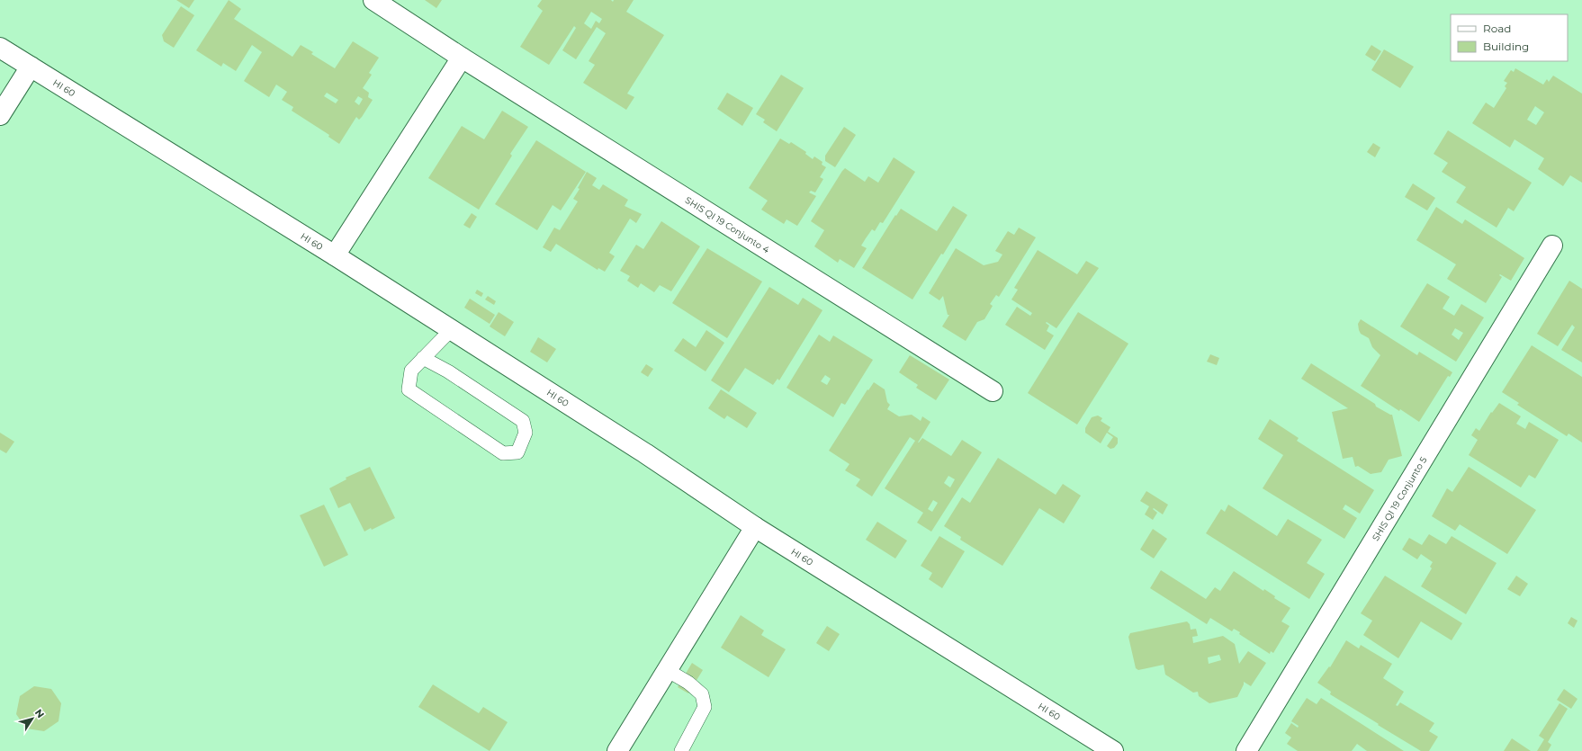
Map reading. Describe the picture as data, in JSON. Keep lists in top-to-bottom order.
{
  "streets": {
    "street": ["HI 60", "SHIS QI 19 Conjunto 4", "SHIS QI 19 Conjunto 5"]
  },
  "legend": ["Road", "Building"],
  "north": "top right"
}
